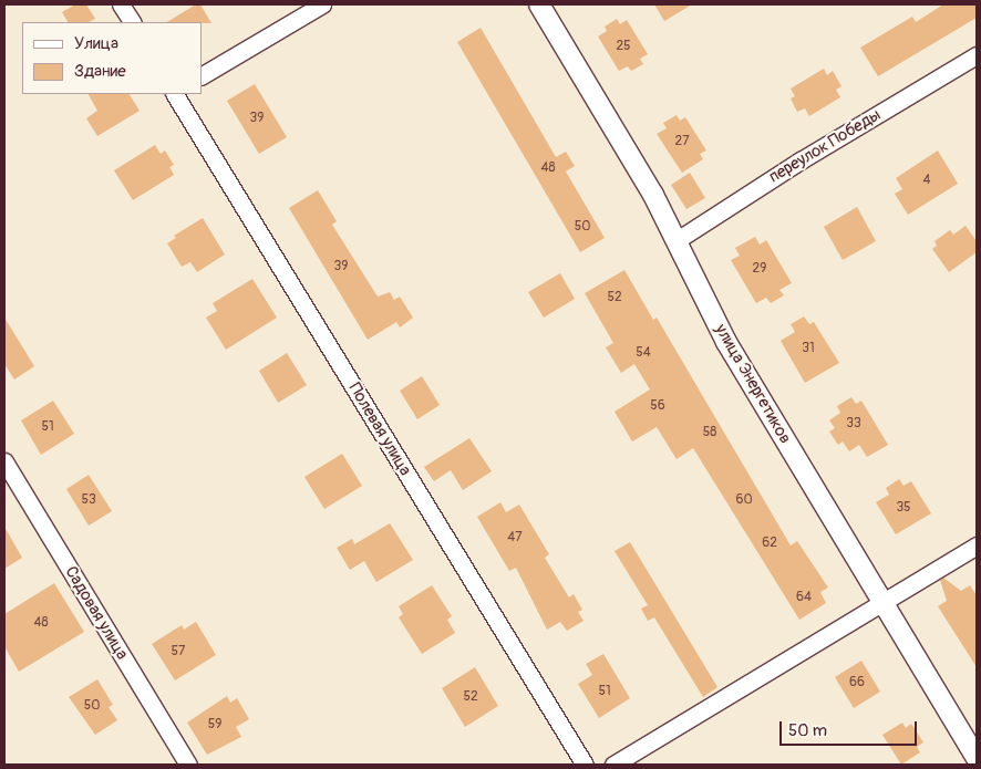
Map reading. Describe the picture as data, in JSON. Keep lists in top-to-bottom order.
{
  "streets": {
    "street": [
      "переулок Победы",
      "улица Энергетиков",
      "Полевая улица",
      "Садовая улица"
    ]
  },
  "crossings": [
    ["переулок Победы", "улица Энергетиков"]
  ],
  "house_numbers": [
    "25",
    "39",
    "27",
    "48",
    "4",
    "50",
    "39",
    "29",
    "52",
    "31",
    "54",
    "56",
    "33",
    "51",
    "58",
    "53",
    "60",
    "35",
    "47",
    "62",
    "64",
    "48",
    "57",
    "66",
    "51",
    "52",
    "50",
    "59"
  ],
  "legend": ["Улица", "Здание"],
  "scale_bar": "50 m"
}
